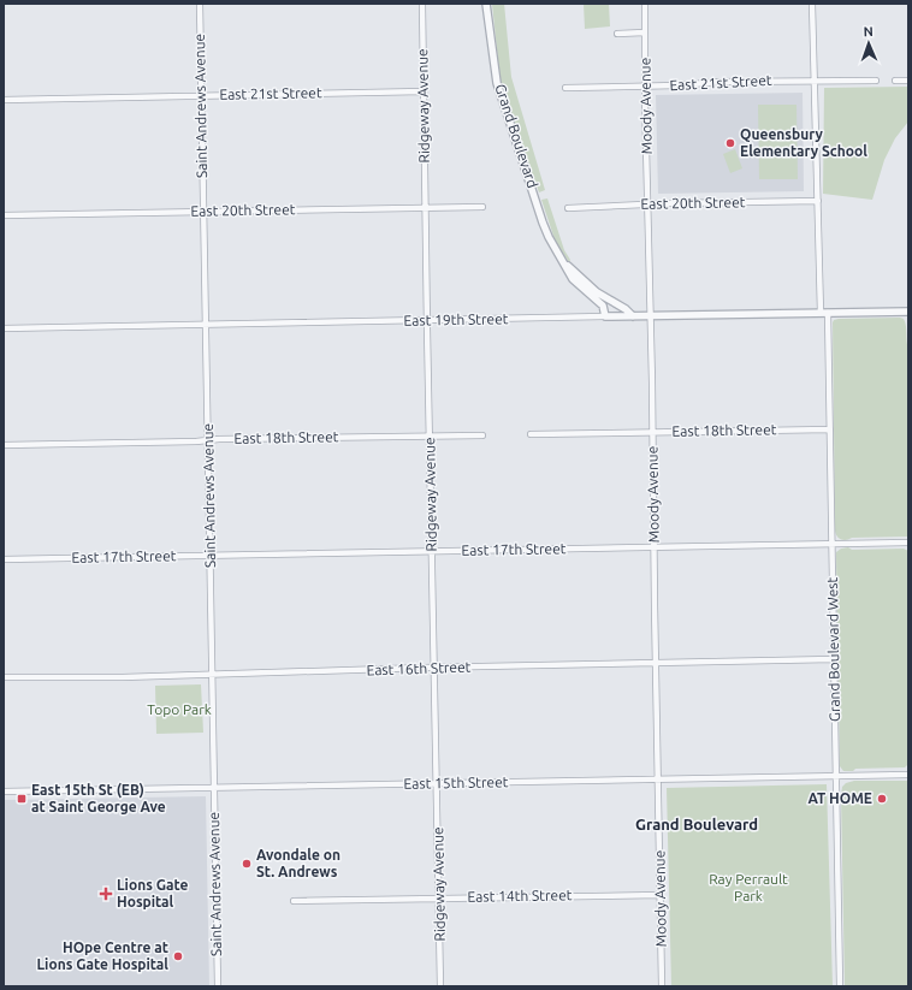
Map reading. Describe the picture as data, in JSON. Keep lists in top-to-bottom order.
{
  "streets": {
    "street": [
      "East 21st Street",
      "Saint Andrews Avenue",
      "Ridgeway Avenue",
      "Moody Avenue",
      "Grand Boulevard",
      "East 20th Street",
      "East 19th Street",
      "East 18th Street",
      "East 17th Street",
      "Grand Boulevard West",
      "East 16th Street",
      "East 15th Street",
      "East 14th Street"
    ]
  },
  "crossings": [
    ["East 21st Street", "Saint Andrews Avenue"],
    ["East 21st Street", "Ridgeway Avenue"],
    ["East 21st Street", "Moody Avenue"],
    ["East 21st Street", "Grand Boulevard West"],
    ["Saint Andrews Avenue", "East 20th Street"],
    ["Saint Andrews Avenue", "East 19th Street"],
    ["Saint Andrews Avenue", "East 18th Street"],
    ["Saint Andrews Avenue", "East 17th Street"],
    ["Saint Andrews Avenue", "East 16th Street"],
    ["Saint Andrews Avenue", "East 15th Street"],
    ["Ridgeway Avenue", "East 20th Street"],
    ["Ridgeway Avenue", "East 19th Street"],
    ["Ridgeway Avenue", "East 18th Street"],
    ["Ridgeway Avenue", "East 17th Street"],
    ["Ridgeway Avenue", "East 16th Street"],
    ["Ridgeway Avenue", "East 15th Street"],
    ["Ridgeway Avenue", "East 14th Street"],
    ["Moody Avenue", "East 20th Street"],
    ["Moody Avenue", "East 19th Street"],
    ["Moody Avenue", "East 18th Street"],
    ["Moody Avenue", "East 17th Street"],
    ["Moody Avenue", "East 16th Street"],
    ["Moody Avenue", "East 15th Street"],
    ["Moody Avenue", "East 14th Street"],
    ["Grand Boulevard", "East 19th Street"],
    ["East 20th Street", "Grand Boulevard West"],
    ["East 19th Street", "Grand Boulevard West"],
    ["East 18th Street", "Grand Boulevard West"],
    ["East 17th Street", "Grand Boulevard West"],
    ["Grand Boulevard West", "East 16th Street"],
    ["Grand Boulevard West", "East 15th Street"]
  ],
  "districts": ["Grand Boulevard"],
  "parks": ["Topo Park", "Ray Perrault Park"],
  "places": {
    "other": [
      "Queensbury Elementary School",
      "AT HOME",
      "Avondale on St. Andrews",
      "HOpe Centre at Lions Gate Hospital"
    ],
    "transit": ["East 15th St (EB) at Saint George Ave"],
    "health": ["Lions Gate Hospital"]
  },
  "north": "top"
}
